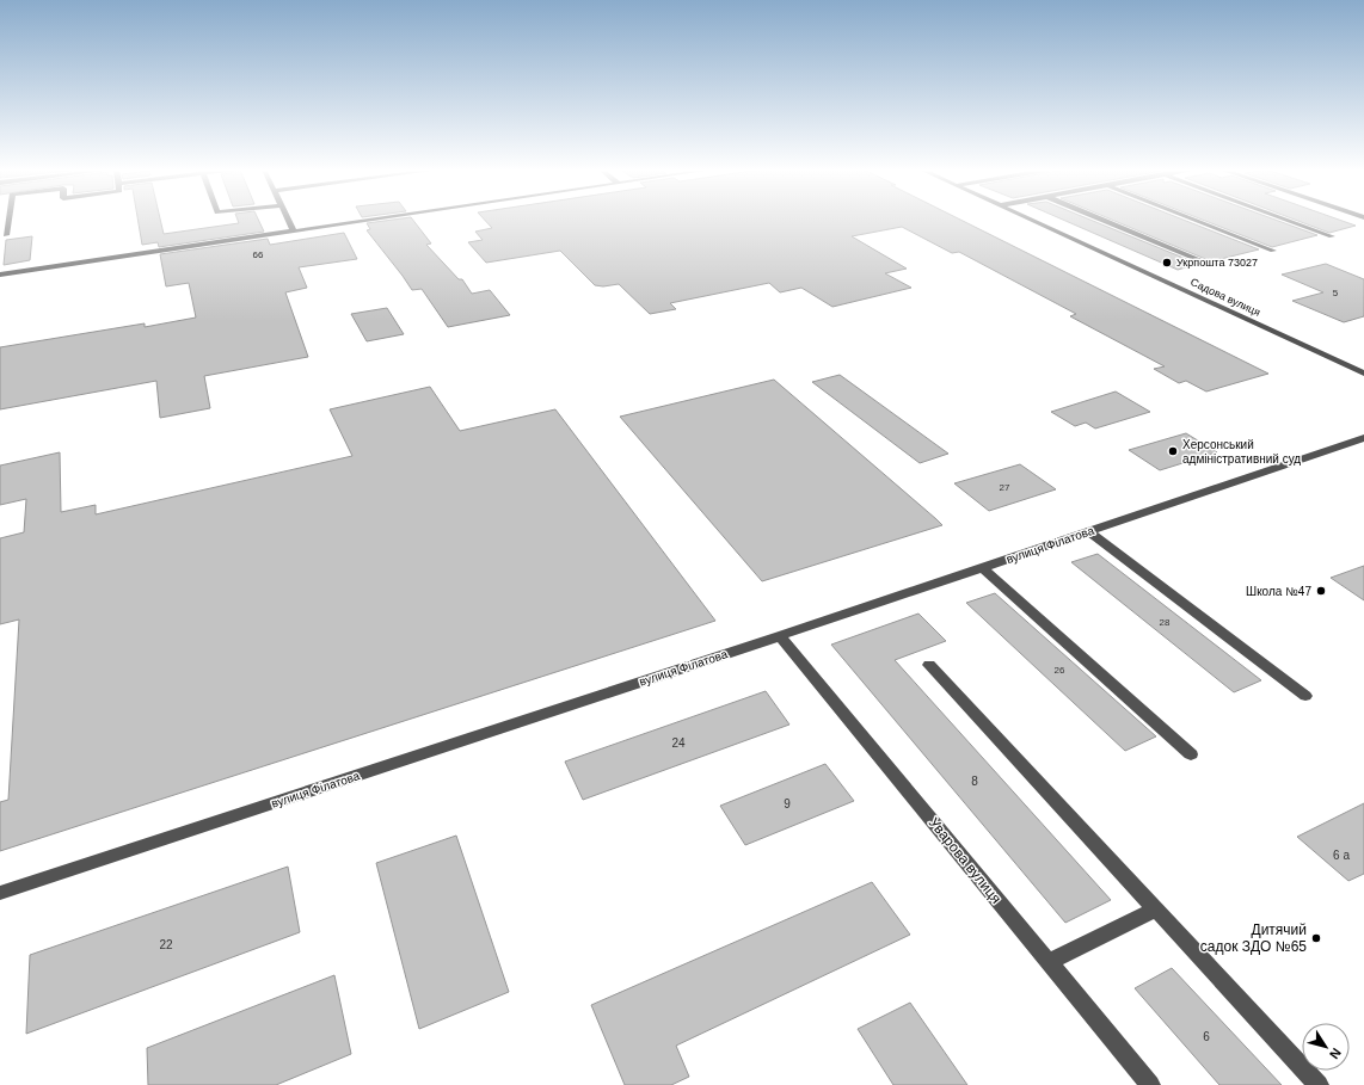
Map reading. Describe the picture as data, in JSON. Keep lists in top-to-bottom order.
{
  "streets": {
    "street": ["Садова вулиця", "вулиця Філатова", "Уварова вулиця"]
  },
  "crossings": [
    ["вулиця Філатова", "Уварова вулиця"]
  ],
  "places": [
    "Укрпошта 73027",
    "Херсонський адміністративний суд",
    "Школа №47",
    "Дитячий садок ЗДО №65"
  ],
  "house_numbers": [
    "66",
    "5",
    "27",
    "28",
    "26",
    "24",
    "8",
    "9",
    "6 а",
    "22",
    "6"
  ],
  "north": "bottom right"
}
